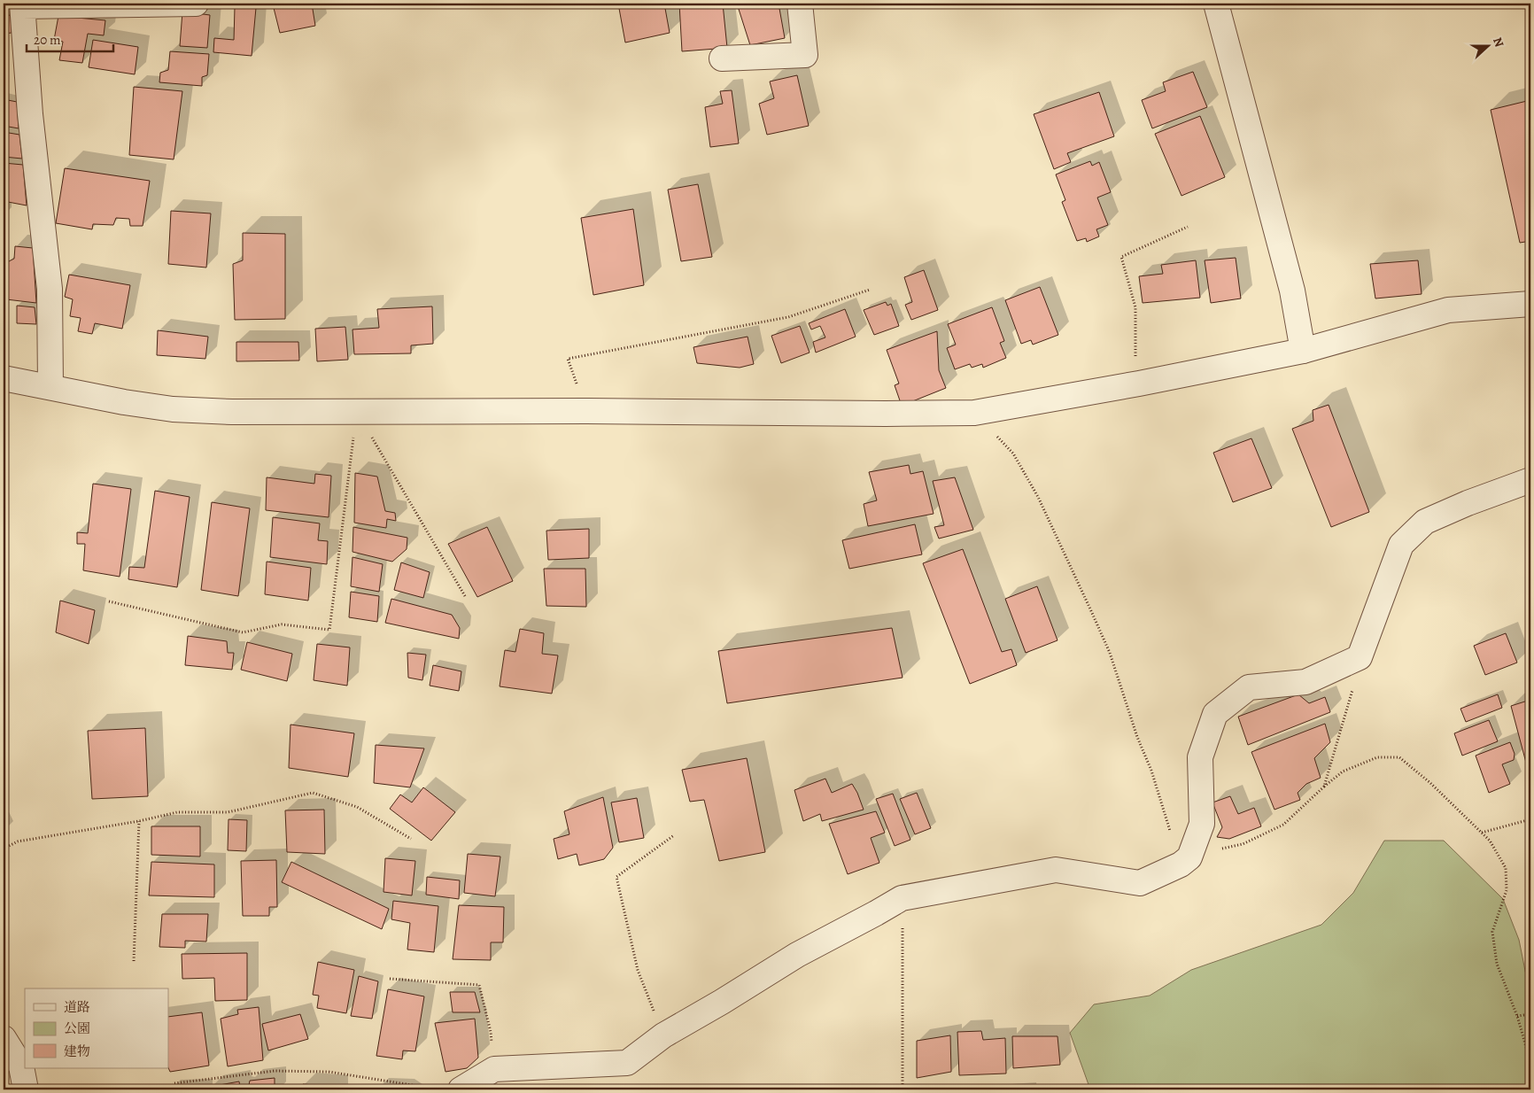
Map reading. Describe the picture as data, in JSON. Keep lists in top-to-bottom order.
{
  "legend": ["道路", "公園", "建物"],
  "scale_bar": "20 m",
  "north": "right"
}
